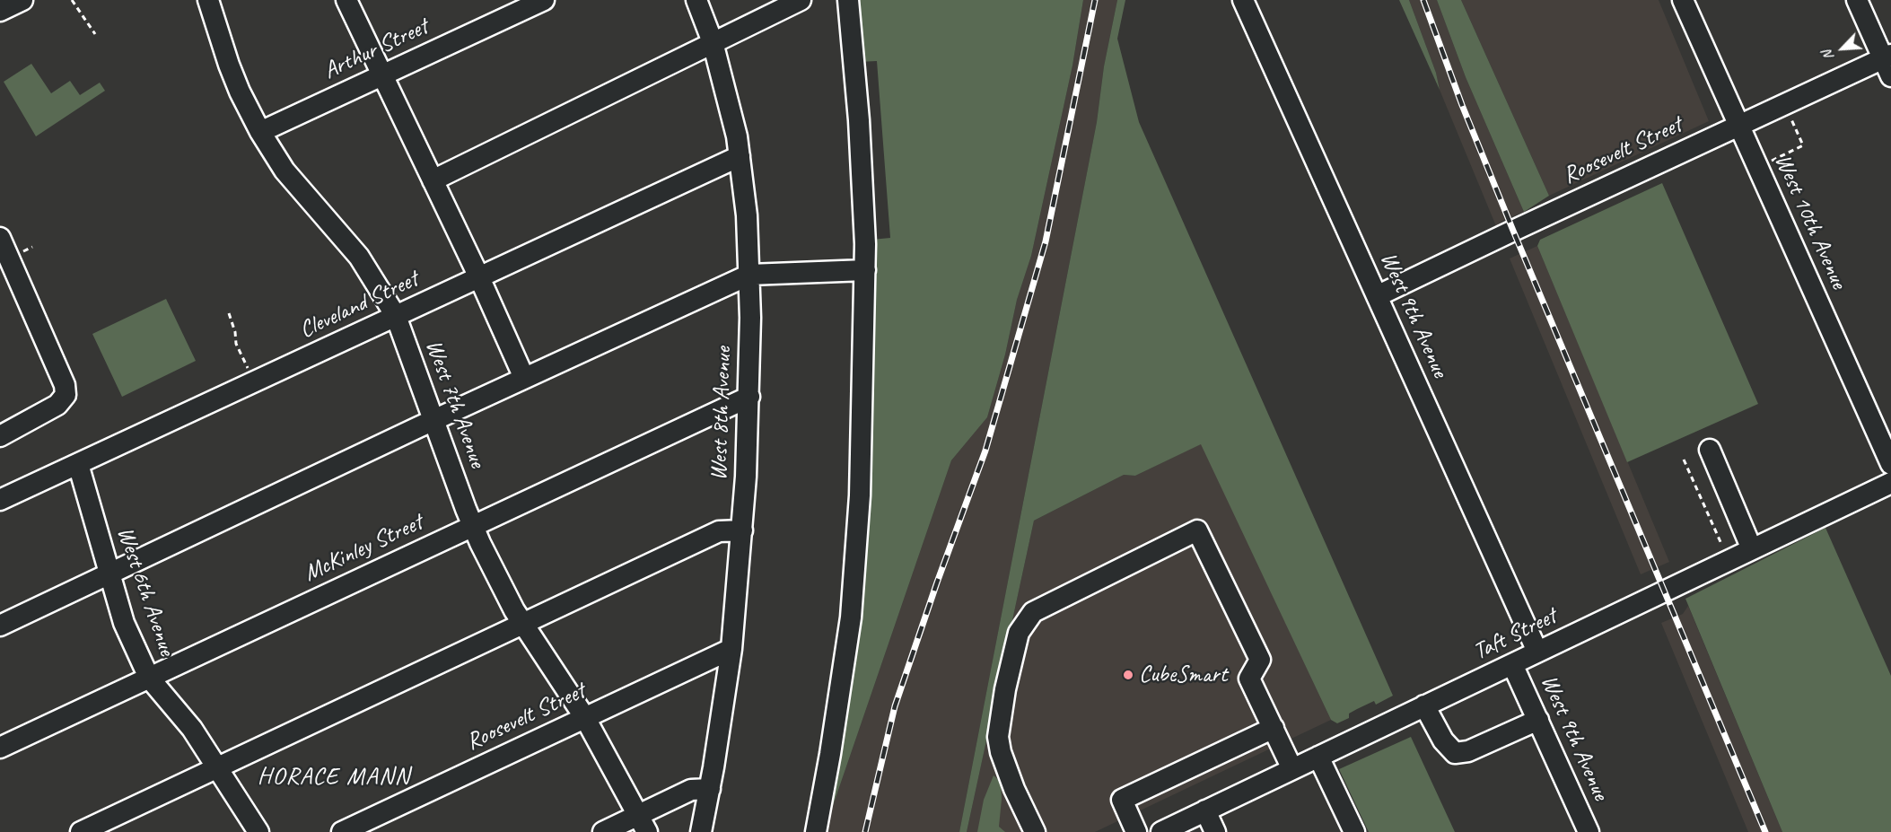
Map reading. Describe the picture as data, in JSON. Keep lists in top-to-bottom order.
{
  "streets": {
    "street": [
      "Arthur Street",
      "Roosevelt Street",
      "West 10th Avenue",
      "Cleveland Street",
      "West 9th Avenue",
      "West 7th Avenue",
      "West 8th Avenue",
      "McKinley Street",
      "West 6th Avenue",
      "Taft Street"
    ]
  },
  "crossings": [
    ["Arthur Street", "West 7th Avenue"],
    ["Roosevelt Street", "West 10th Avenue"],
    ["Roosevelt Street", "West 9th Avenue"],
    ["Roosevelt Street", "West 7th Avenue"],
    ["Roosevelt Street", "West 8th Avenue"],
    ["Cleveland Street", "West 7th Avenue"],
    ["Cleveland Street", "West 8th Avenue"],
    ["Cleveland Street", "West 6th Avenue"],
    ["West 9th Avenue", "Taft Street"],
    ["West 7th Avenue", "McKinley Street"],
    ["West 8th Avenue", "McKinley Street"],
    ["McKinley Street", "West 6th Avenue"]
  ],
  "districts": ["HORACE MANN"],
  "places": ["CubeSmart"],
  "north": "bottom left"
}
